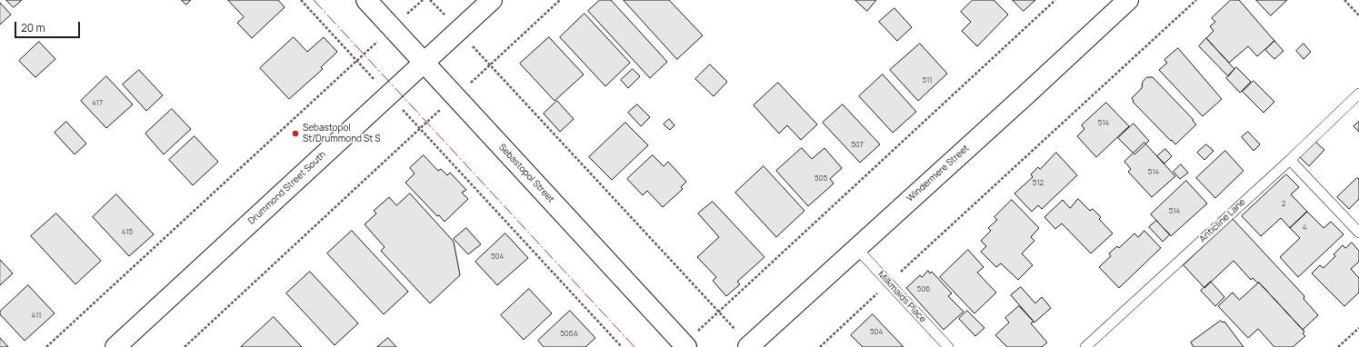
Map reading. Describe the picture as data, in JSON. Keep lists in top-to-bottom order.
{
  "streets": {
    "street": ["Sebastopol Street", "Windermere Street", "Drummond Street South"],
    "lane": ["Anticline Lane", "Milkmaids Place"]
  },
  "crossings": [
    ["Sebastopol Street", "Drummond Street South"],
    ["Windermere Street", "Milkmaids Place"]
  ],
  "places": ["Sebastopol St/Drummond St S"],
  "house_numbers": [
    "511",
    "417",
    "514",
    "507",
    "514",
    "505",
    "512",
    "2",
    "514",
    "4",
    "415",
    "504",
    "506",
    "411",
    "504",
    "506A"
  ],
  "scale_bar": "20 m"
}
